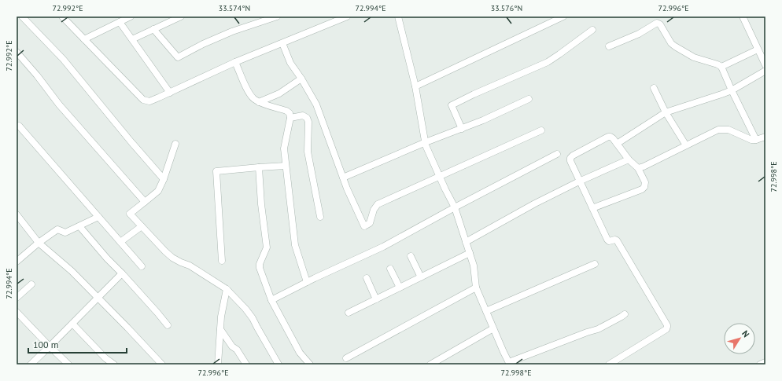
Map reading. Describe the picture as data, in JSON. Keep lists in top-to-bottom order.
{
  "scale_bar": "100 m",
  "north": "top right",
  "coordinates": [
    "72.992°E",
    "33.574°N",
    "72.994°E",
    "33.576°N",
    "72.996°E",
    "72.998°E"
  ]
}
